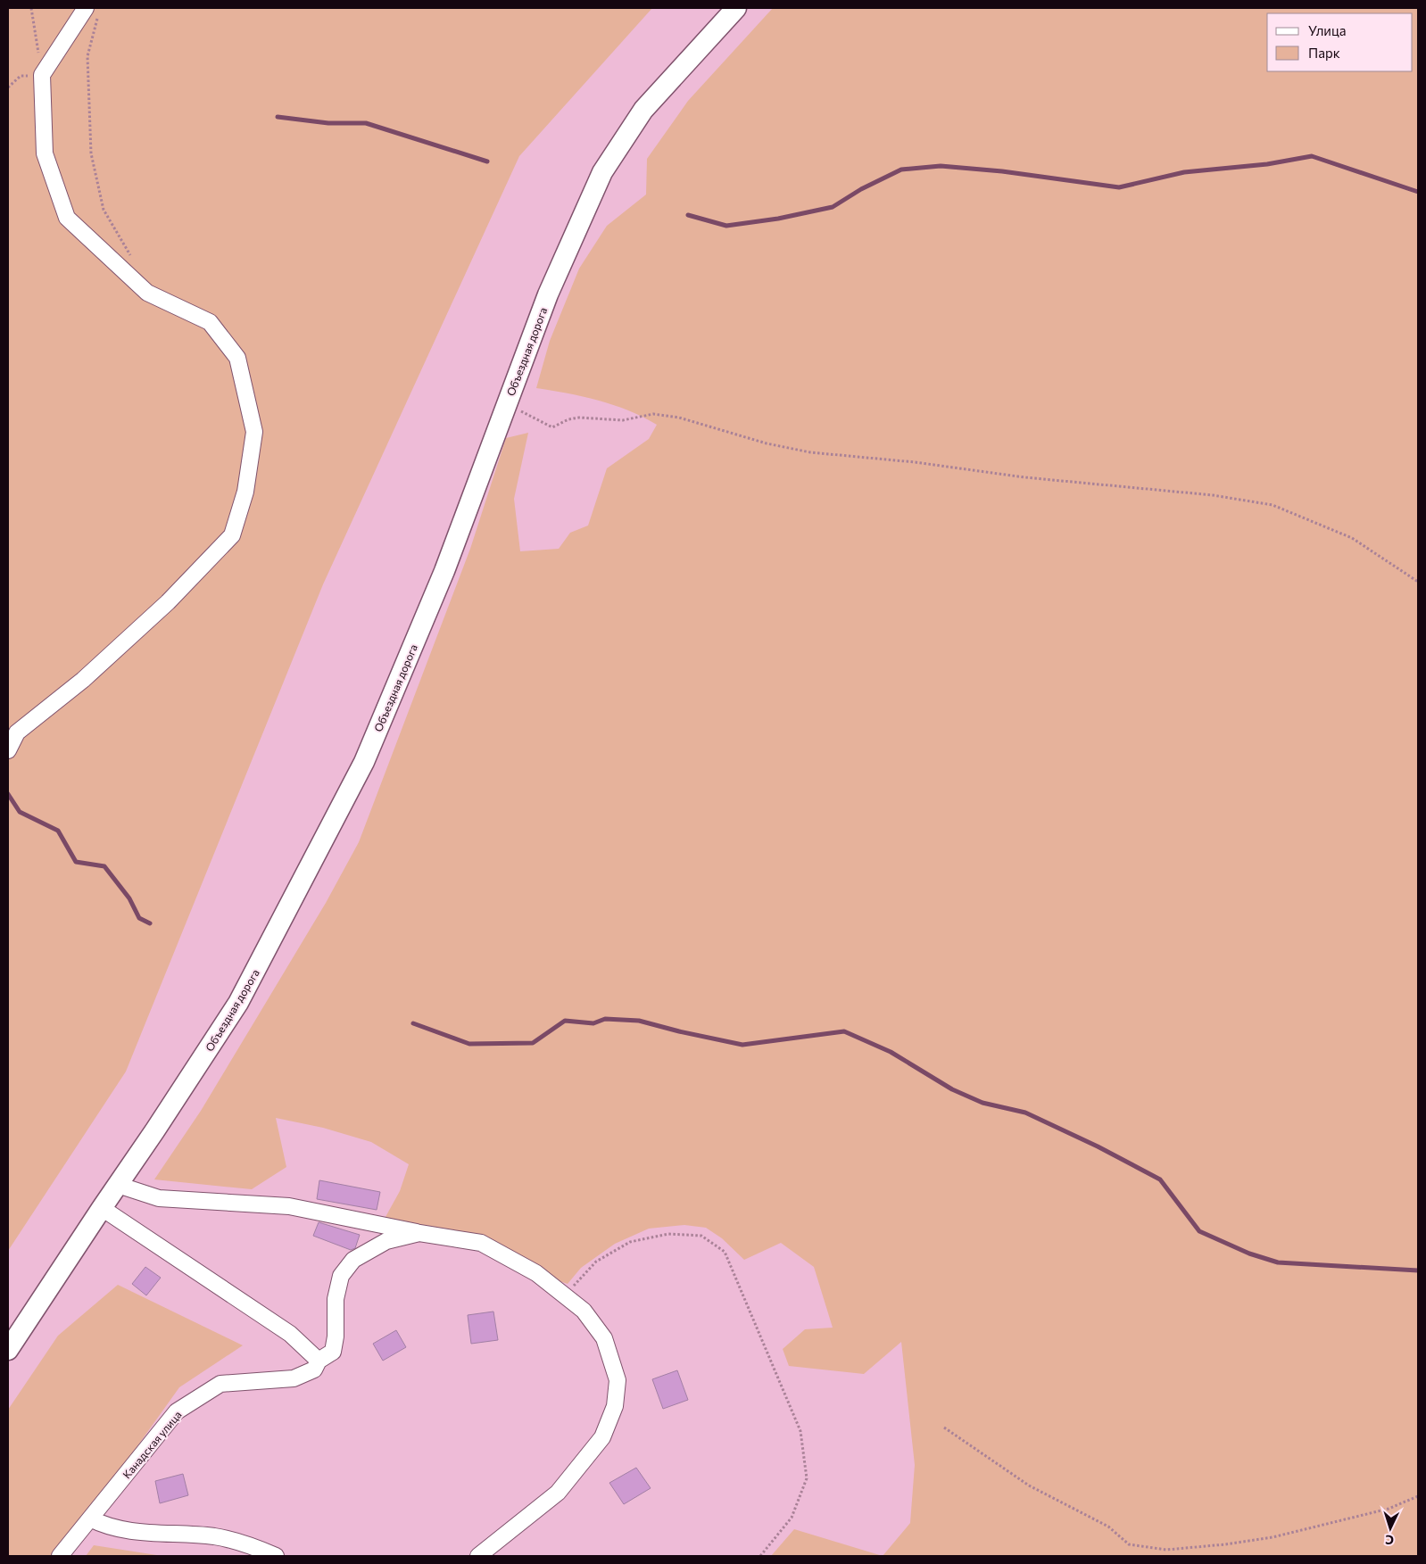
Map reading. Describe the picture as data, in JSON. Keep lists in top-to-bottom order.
{
  "streets": {
    "main road": ["Объездная дорога"],
    "street": ["Канадская улица"]
  },
  "legend": ["Улица", "Парк"],
  "north": "bottom"
}
